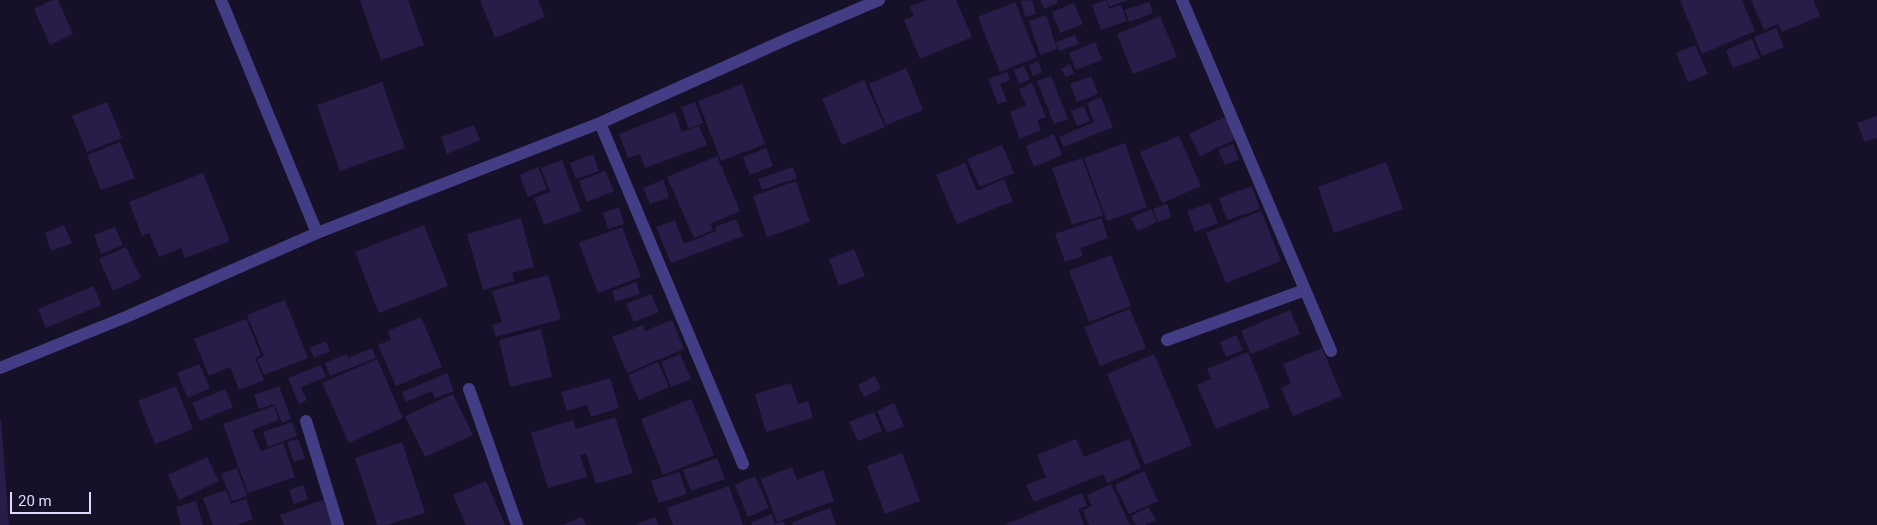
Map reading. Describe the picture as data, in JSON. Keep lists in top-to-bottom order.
{
  "scale_bar": "20 m"
}
